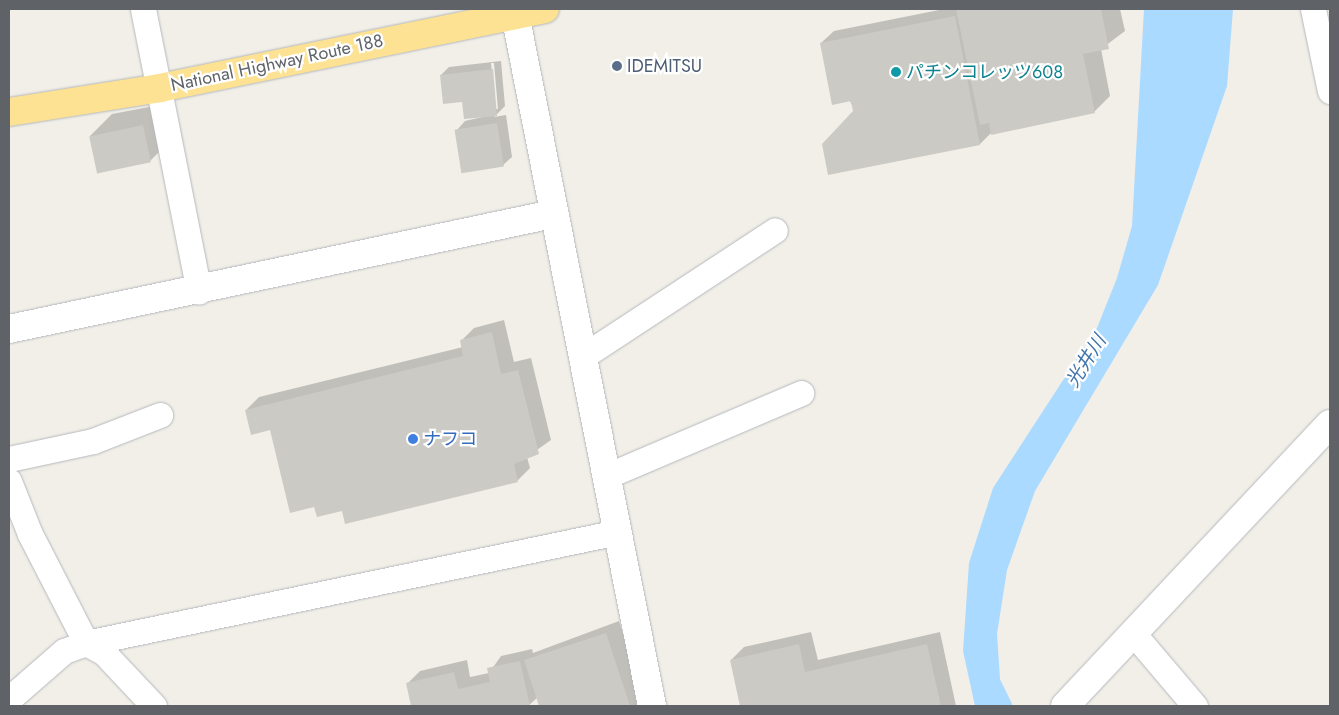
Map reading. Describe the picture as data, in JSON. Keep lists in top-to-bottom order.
{
  "streets": {
    "highway": ["National Highway Route 188"]
  },
  "water": ["光井川"],
  "places": ["IDEMITSU", "パチンコレッツ６０８", "ナフコ"]
}
